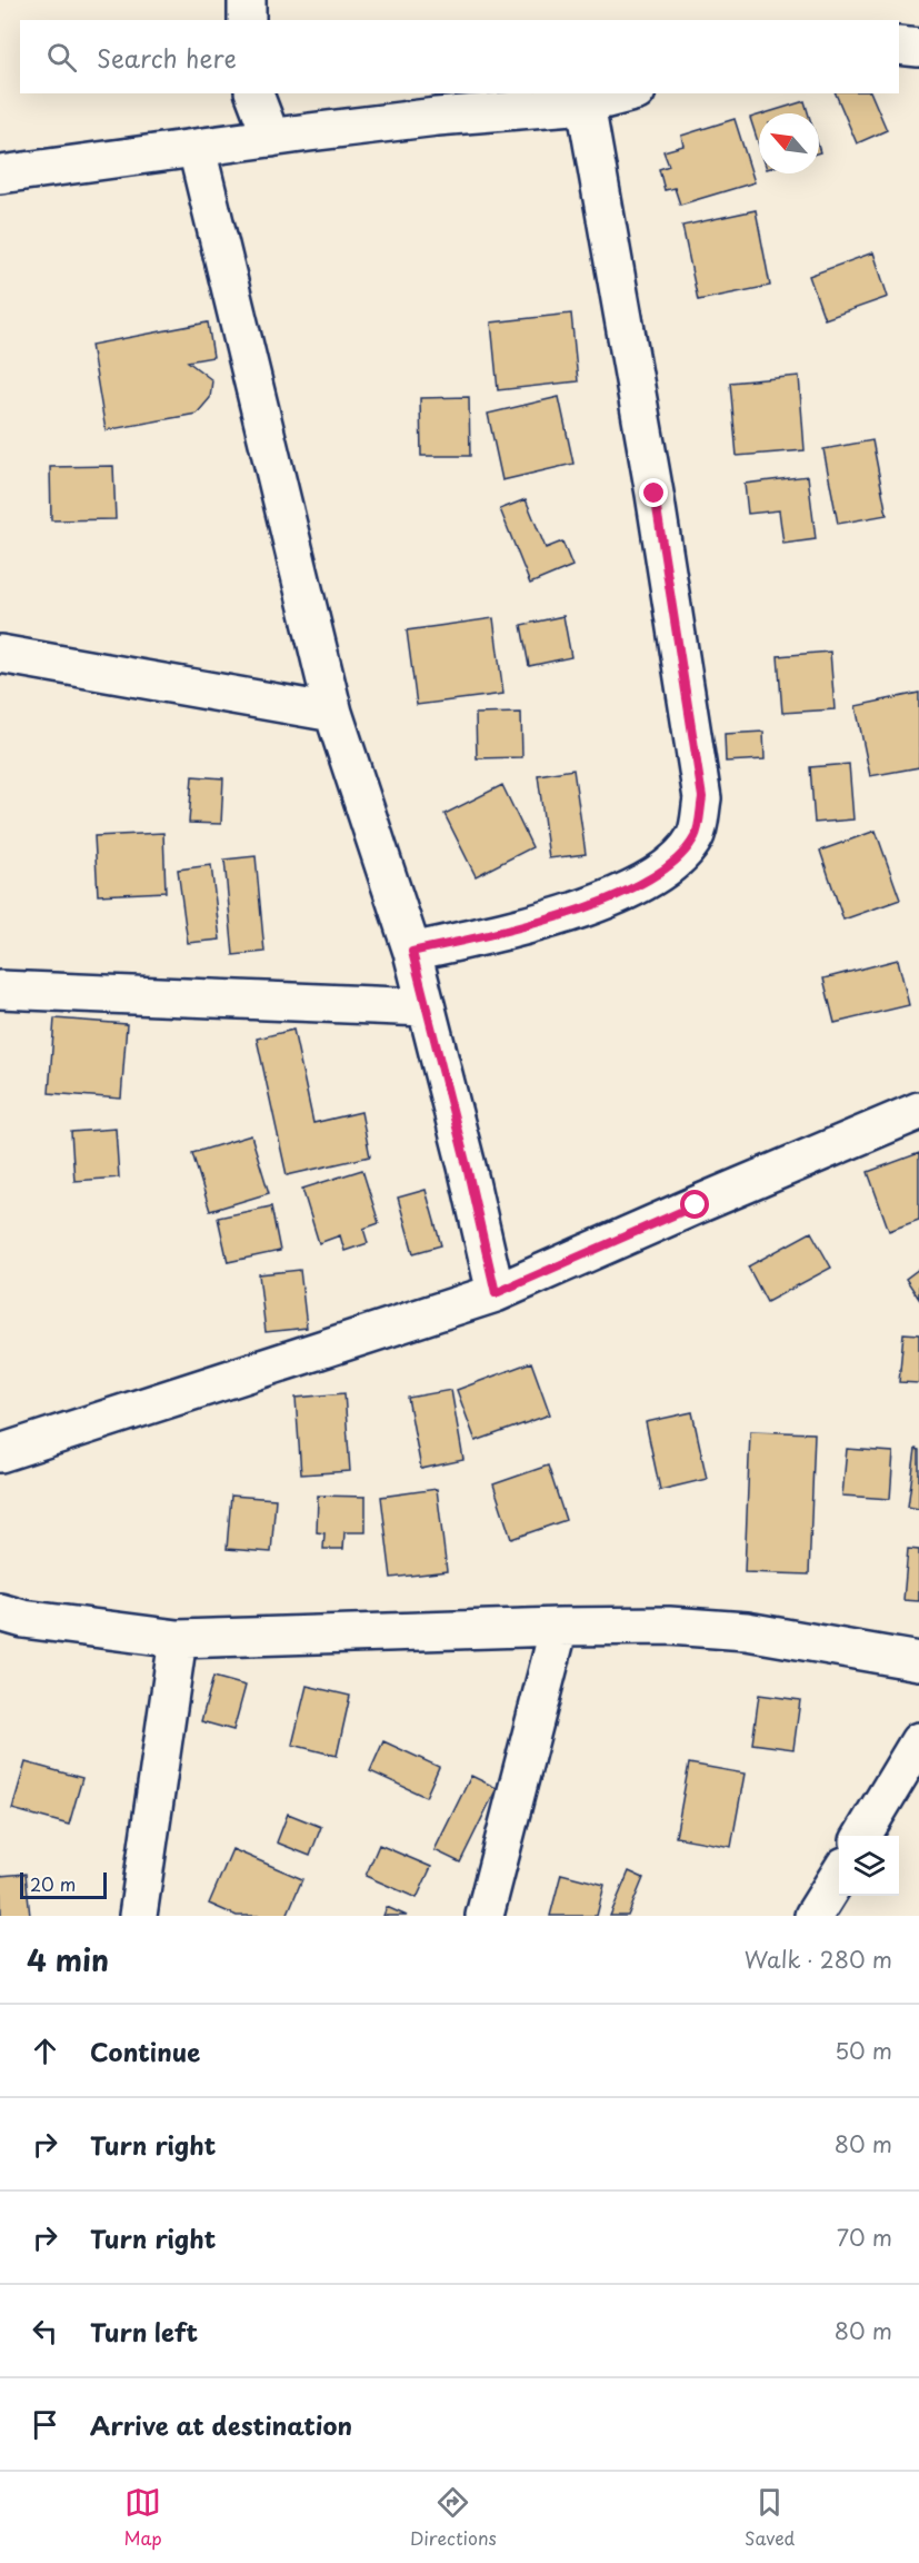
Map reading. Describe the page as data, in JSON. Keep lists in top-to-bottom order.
{
  "scale_bar": "20 m",
  "north": "top left",
  "page": {
    "search": "Search here",
    "scale": "20 m",
    "heading": ["4 min", "Walk · 280 m"],
    "list": [
      ["Continue", "50 m"],
      ["Turn right", "80 m"],
      ["Turn right", "70 m"],
      ["Turn left", "80 m"],
      "Arrive at destination"
    ],
    "nav": ["Map", "Directions", "Saved"]
  }
}
